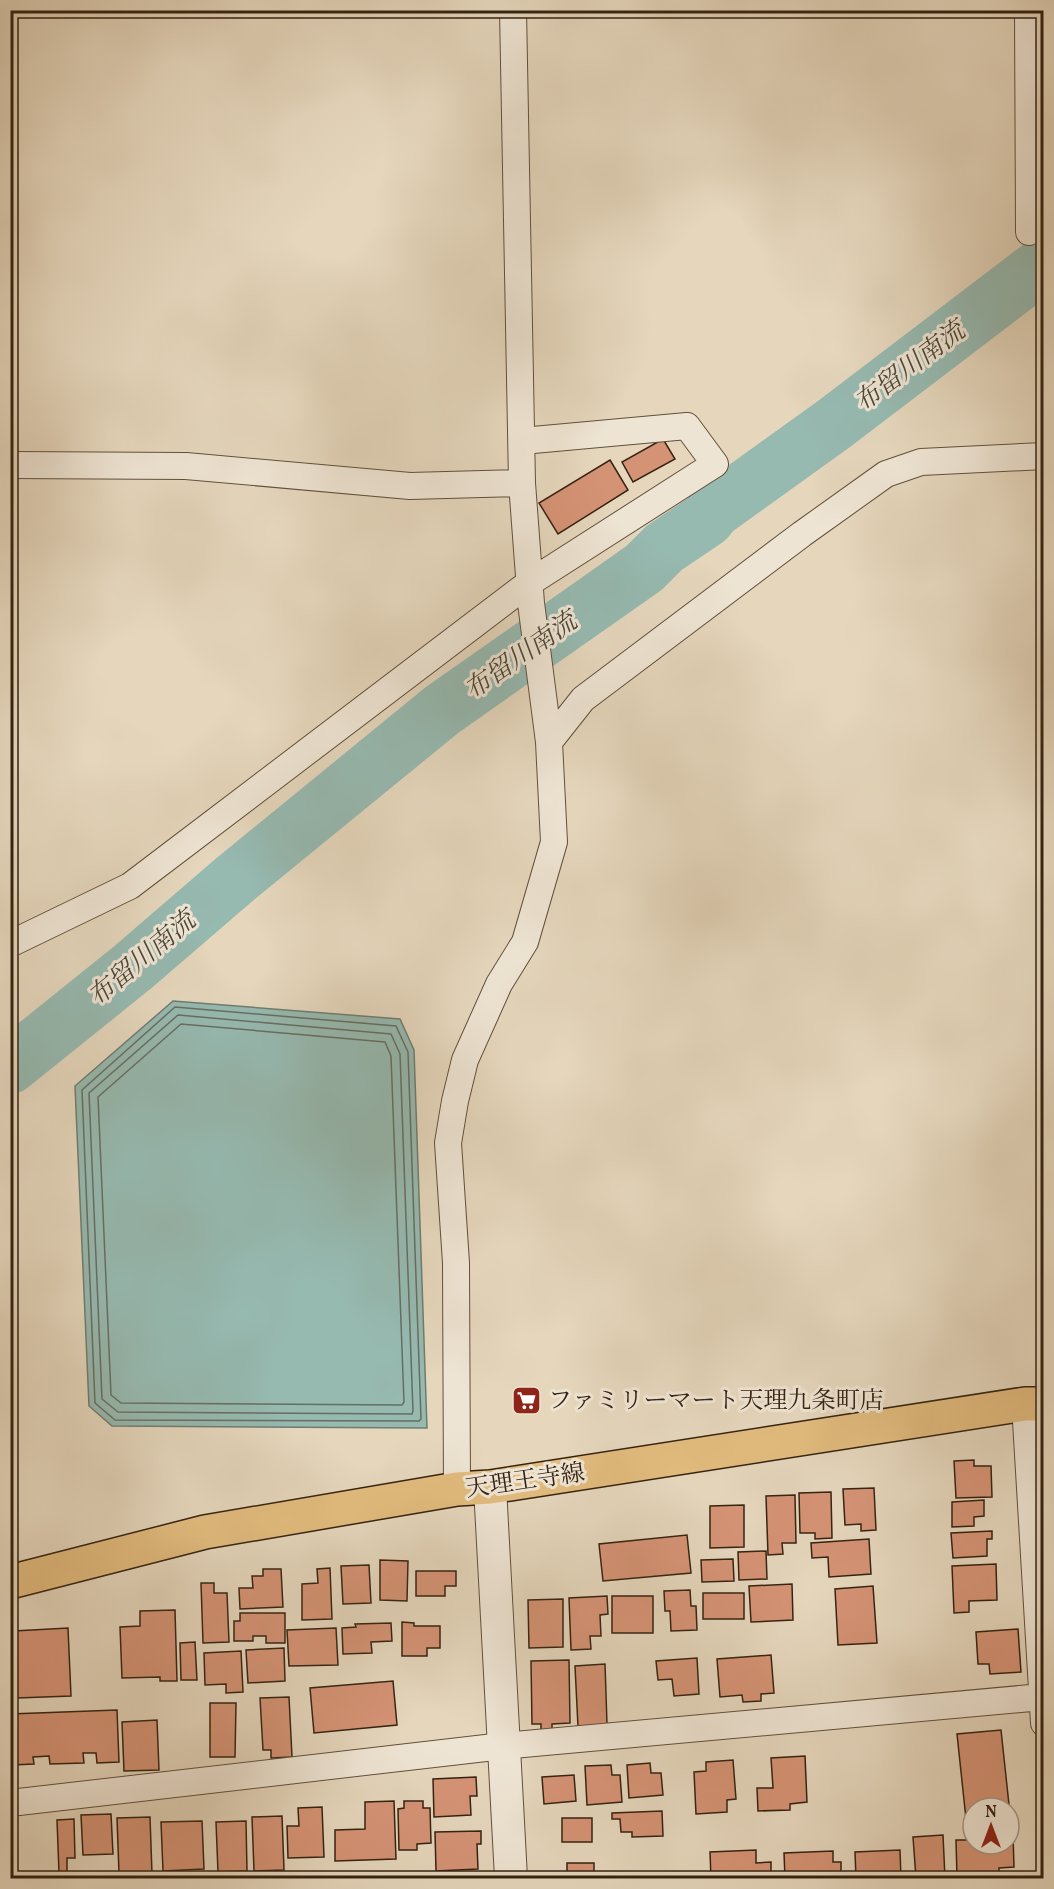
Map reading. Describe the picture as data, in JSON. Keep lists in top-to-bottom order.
{
  "streets": {
    "main road": ["天理王寺線"]
  },
  "water": ["布留川南流"],
  "places": {
    "supermarket": ["ファミリーマート天理九条町店"]
  },
  "north": "top"
}
